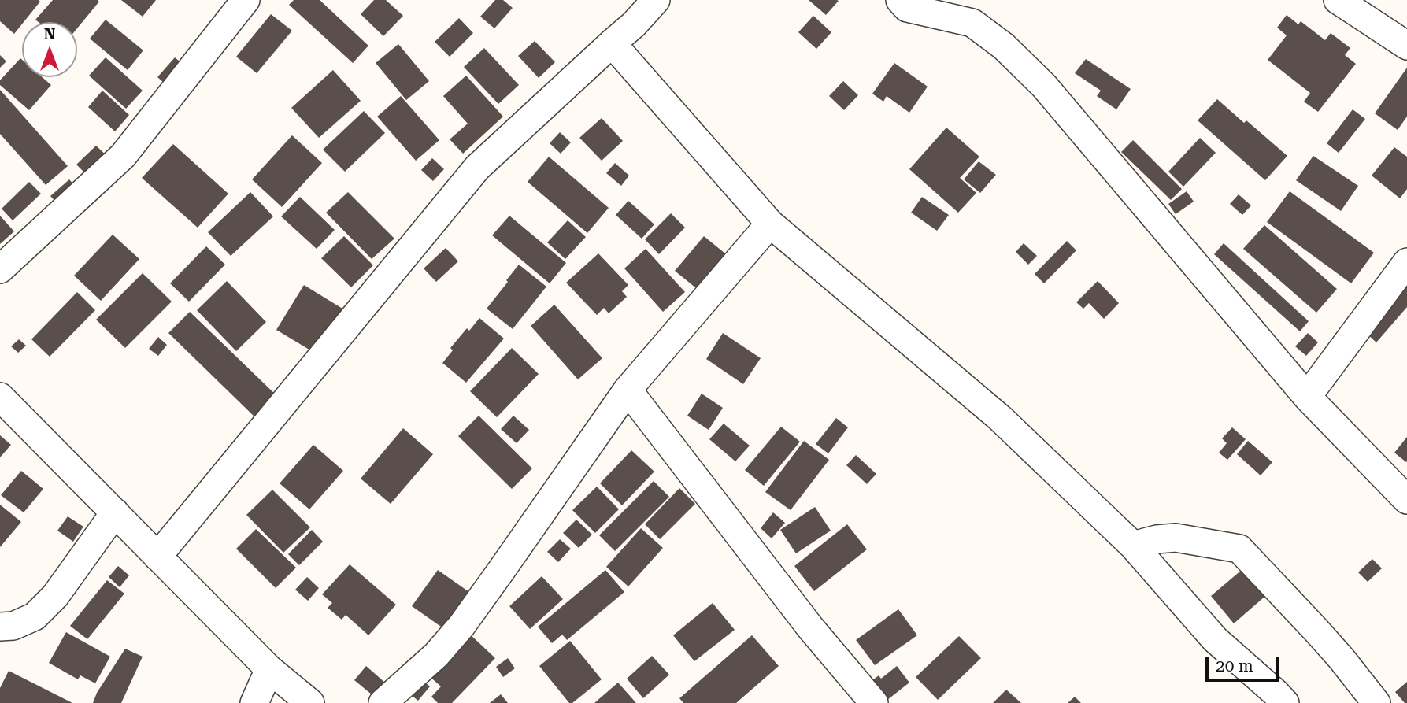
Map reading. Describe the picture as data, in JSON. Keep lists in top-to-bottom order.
{
  "scale_bar": "20 m",
  "north": "top"
}
